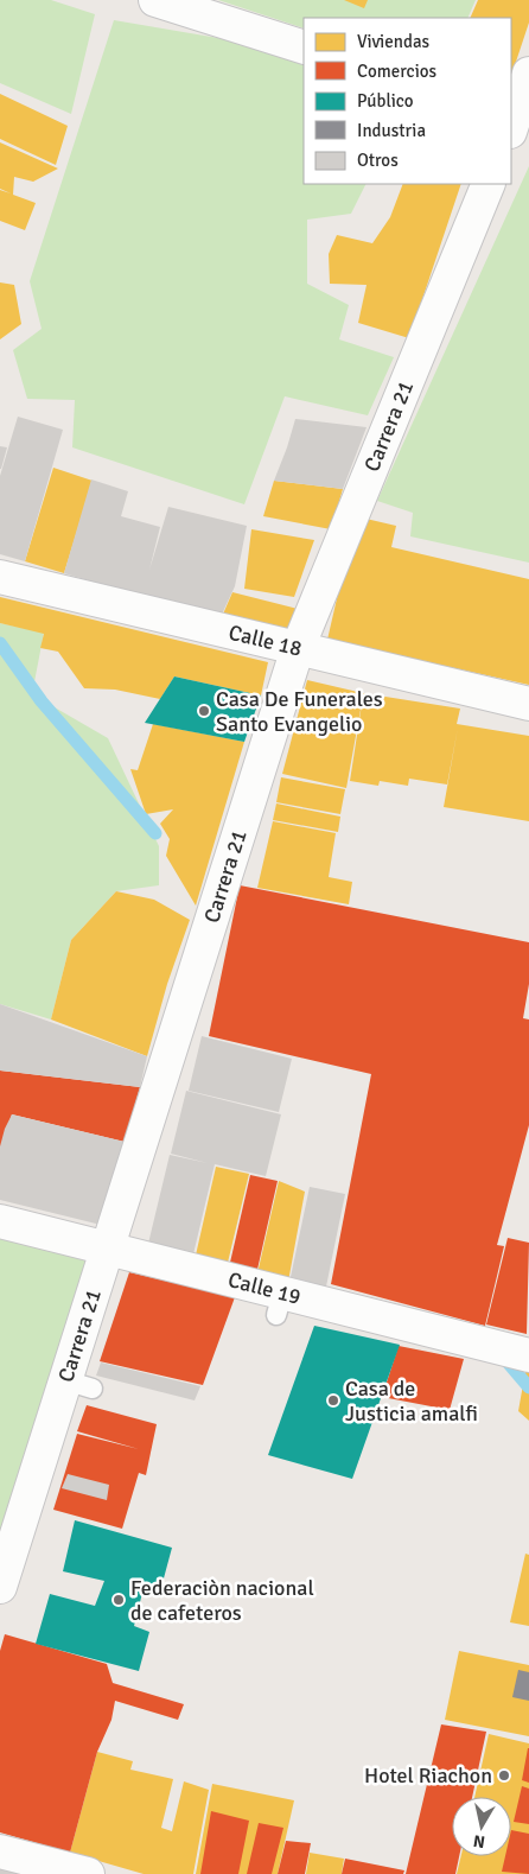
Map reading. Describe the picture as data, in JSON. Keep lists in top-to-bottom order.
{
  "streets": {
    "street": ["Carrera 21", "Calle 18", "Calle 19"]
  },
  "crossings": [
    ["Carrera 21", "Calle 18"],
    ["Carrera 21", "Calle 19"]
  ],
  "places": [
    "Casa De Funerales Santo Evangelio",
    "Casa de Justicia amalfi",
    "Federaciòn nacional de cafeteros",
    "Hotel Riachon"
  ],
  "legend": [
    "Viviendas",
    "Comercios",
    "Público",
    "Industria",
    "Otros"
  ],
  "north": "bottom"
}
